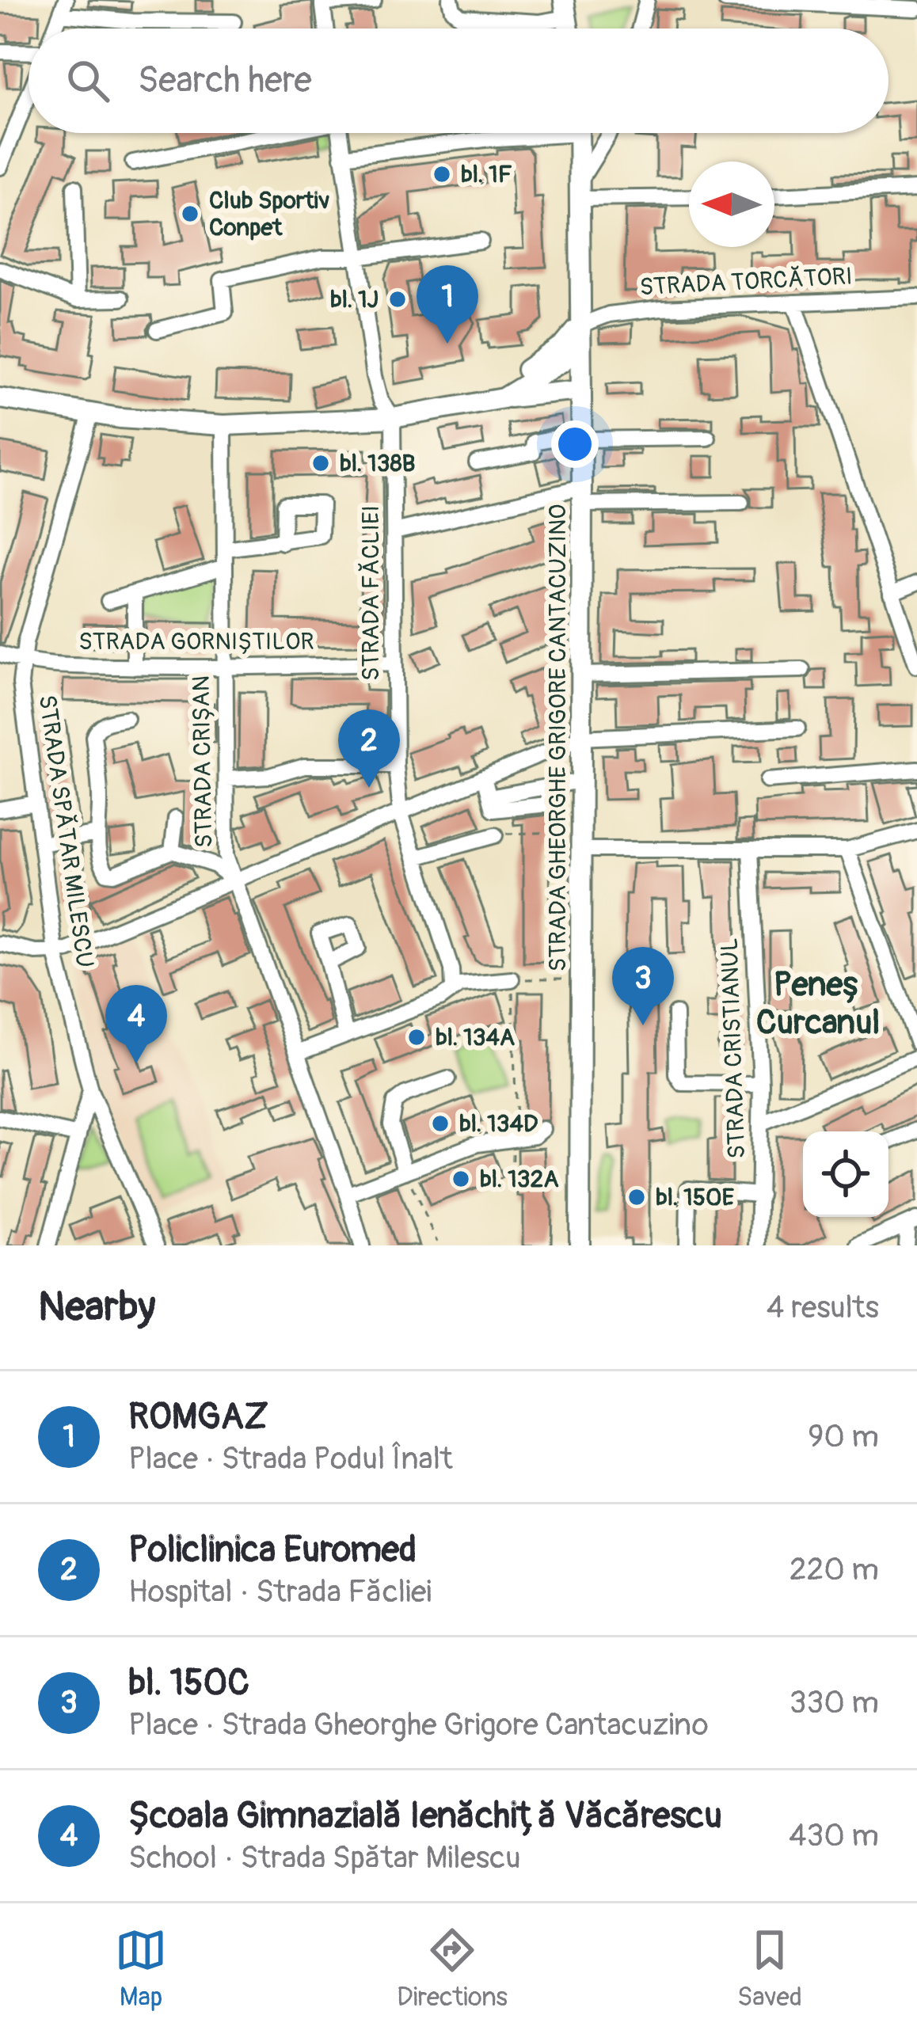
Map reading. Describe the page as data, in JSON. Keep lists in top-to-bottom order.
{
  "streets": {
    "main road": ["STRADA GHEORGHE GRIGORE CANTACUZINO"],
    "street": [
      "STRADA TORCĂTORI",
      "STRADA FĂCLIEI",
      "STRADA GORNIȘTILOR",
      "STRADA CRIȘAN",
      "STRADA SPĂTAR MILESCU",
      "STRADA CRISTIANUL"
    ]
  },
  "crossings": [
    ["STRADA TORCĂTORI", "STRADA GHEORGHE GRIGORE CANTACUZINO"],
    ["STRADA FĂCLIEI", "STRADA GORNIȘTILOR"],
    ["STRADA GORNIȘTILOR", "STRADA CRIȘAN"],
    ["STRADA GORNIȘTILOR", "STRADA SPĂTAR MILESCU"]
  ],
  "districts": ["Peneș Curcanul"],
  "places": [
    "bl. 1F",
    "Club Sportiv Conpet",
    "bl. 1J",
    "bl. 138B",
    "bl. 134A",
    "bl. 134D",
    "bl. 132A",
    "bl. 150E"
  ],
  "north": "left",
  "page": {
    "search": "Search here",
    "pins": [
      "1",
      "2",
      "3",
      "4"
    ],
    "heading": ["Nearby", "4 results"],
    "list": [
      {
        "mark": "1",
        "name": "ROMGAZ",
        "note": "Place · Strada Podul Înalt",
        "value": "90 m"
      },
      {
        "mark": "2",
        "name": "Policlinica Euromed",
        "note": "Hospital · Strada Făcliei",
        "value": "220 m"
      },
      {
        "mark": "3",
        "name": "bl. 150C",
        "note": "Place · Strada Gheorghe Grigore Cantacuzino",
        "value": "330 m"
      },
      {
        "mark": "4",
        "name": "Școala Gimnazială Ienăchiță Văcărescu",
        "note": "School · Strada Spătar Milescu",
        "value": "430 m"
      }
    ],
    "nav": ["Map", "Directions", "Saved"]
  }
}
